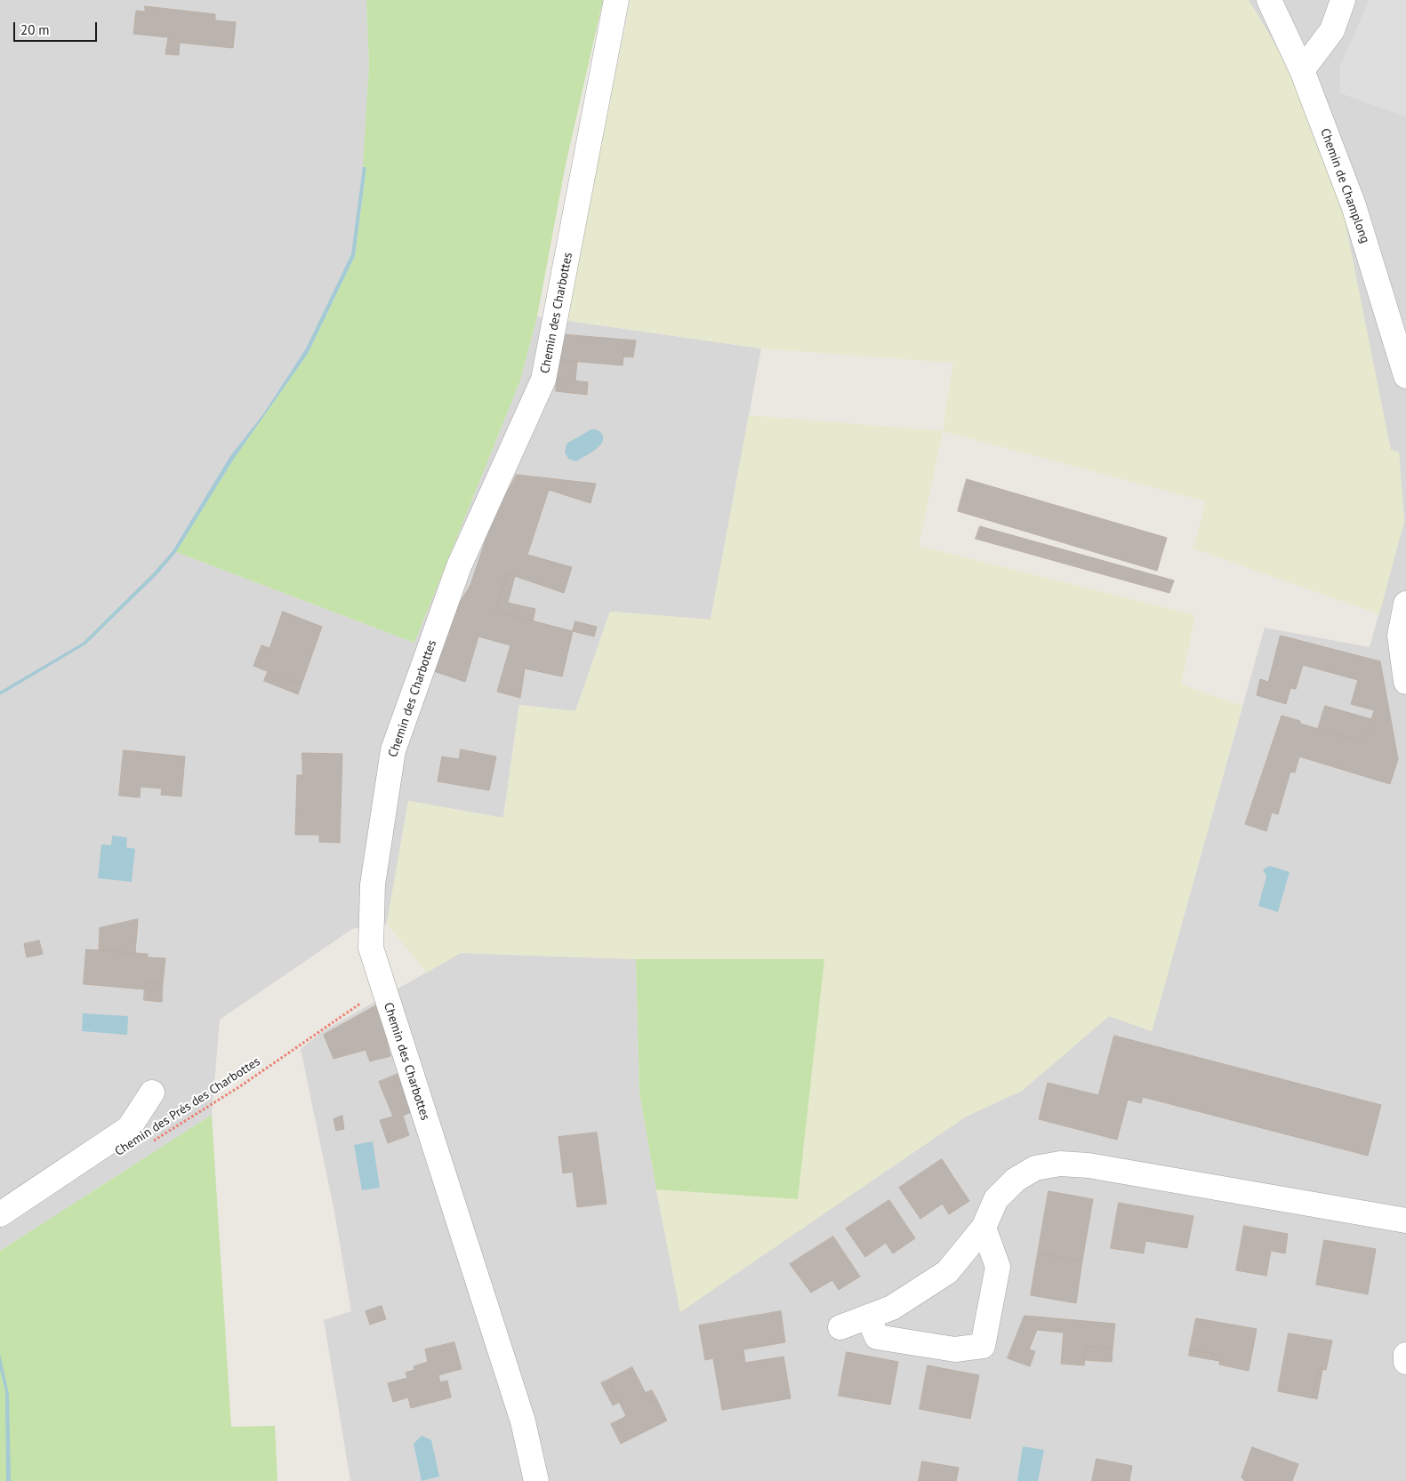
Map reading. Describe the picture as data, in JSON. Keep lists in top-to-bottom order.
{
  "streets": {
    "street": ["Chemin de Champlong", "Chemin des Charbottes"],
    "path": ["Chemin des Prés des Charbottes"]
  },
  "crossings": [
    ["Chemin des Charbottes", "Chemin des Prés des Charbottes"]
  ],
  "scale_bar": "20 m"
}
